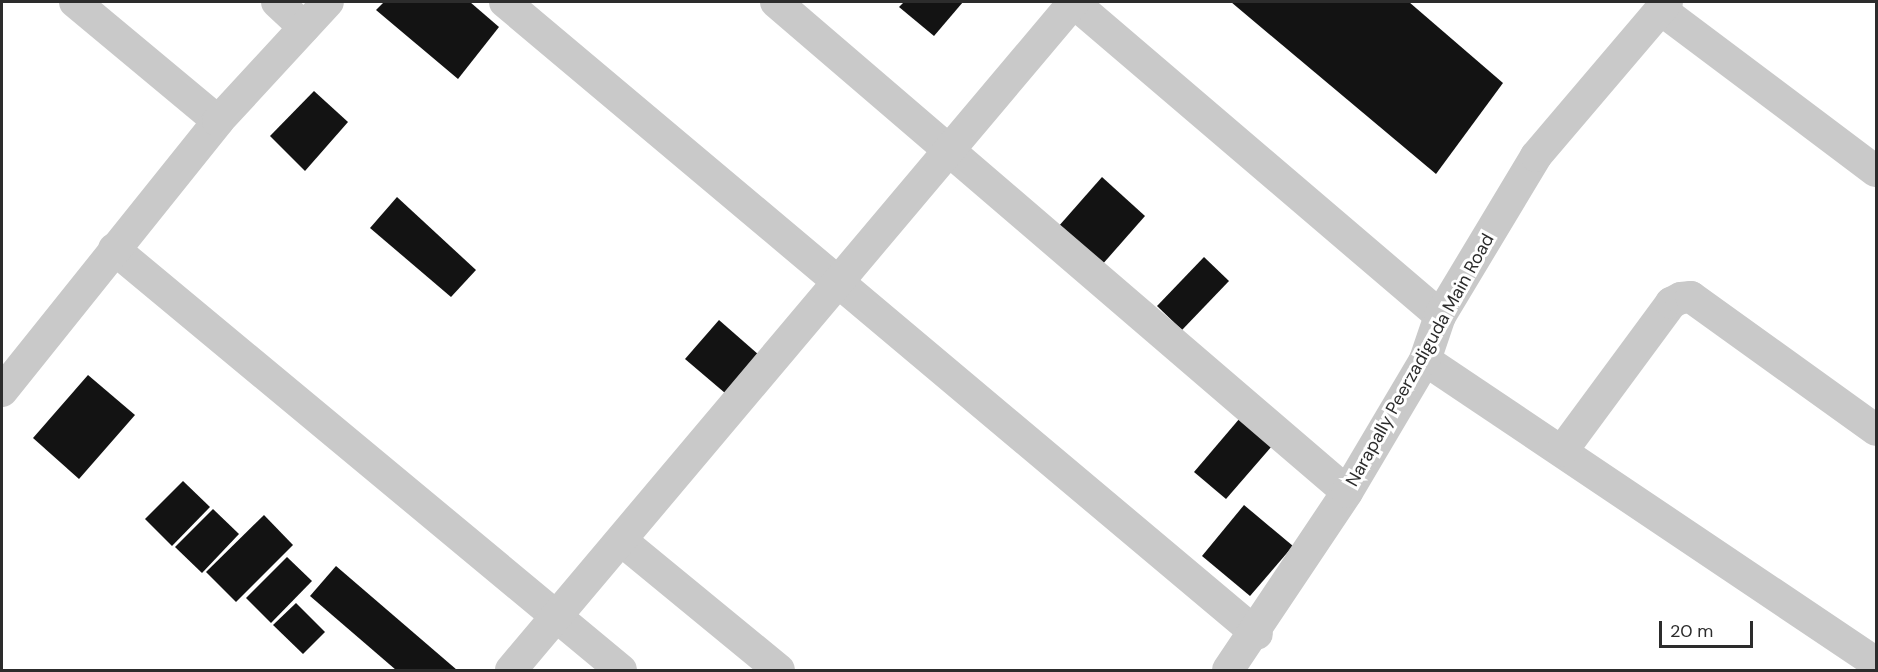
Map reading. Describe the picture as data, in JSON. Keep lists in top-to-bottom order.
{
  "streets": {
    "street": ["Narapally Peerzadiguda Main Road"]
  },
  "scale_bar": "20 m"
}
